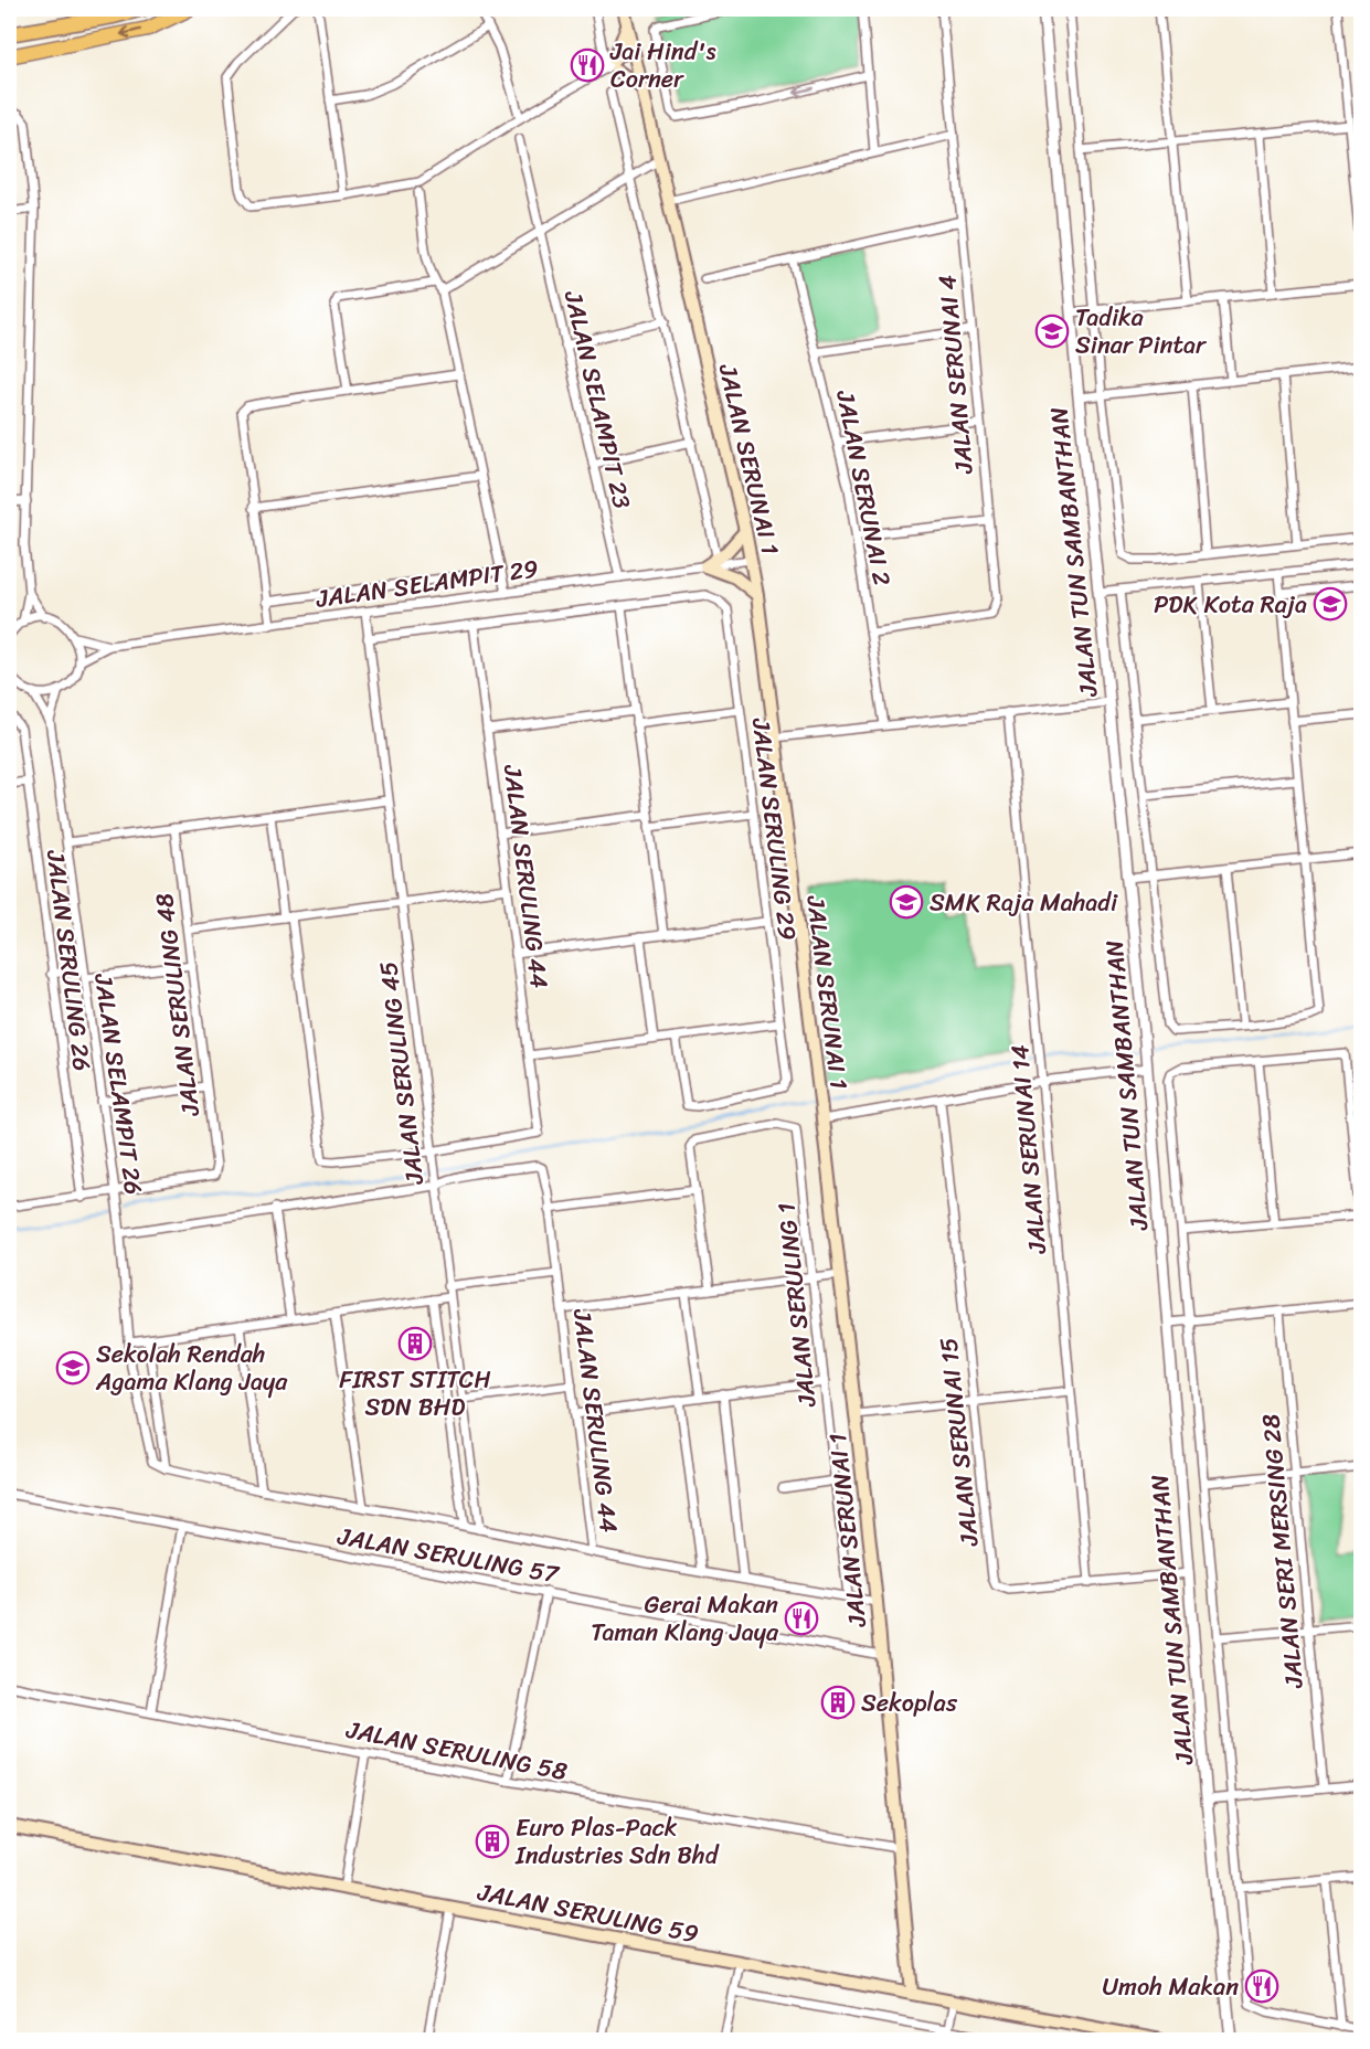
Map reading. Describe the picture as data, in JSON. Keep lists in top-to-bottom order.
{
  "streets": {
    "main road": ["JALAN SERUNAI 1", "JALAN SERULING 59"],
    "street": [
      "JALAN SERUNAI 4",
      "JALAN SELAMPIT 23",
      "JALAN SERUNAI 2",
      "JALAN TUN SAMBANTHAN",
      "JALAN SELAMPIT 29",
      "JALAN SERULING 29",
      "JALAN SERULING 44",
      "JALAN SERULING 26",
      "JALAN SERULING 48",
      "JALAN SERULING 45",
      "JALAN SELAMPIT 26",
      "JALAN SERUNAI 14",
      "JALAN SERULING 1",
      "JALAN SERUNAI 15",
      "JALAN SERI MERSING 28",
      "JALAN SERULING 57",
      "JALAN SERULING 58"
    ]
  },
  "crossings": [
    ["JALAN SERUNAI 4", "JALAN SERUNAI 2"],
    ["JALAN SELAMPIT 23", "JALAN SELAMPIT 29"],
    ["JALAN SERUNAI 1", "JALAN SELAMPIT 29"],
    ["JALAN SERUNAI 1", "JALAN SERULING 57"],
    ["JALAN SERUNAI 1", "JALAN SERULING 58"],
    ["JALAN SERUNAI 1", "JALAN SERULING 59"],
    ["JALAN TUN SAMBANTHAN", "JALAN SERUNAI 15"],
    ["JALAN SELAMPIT 29", "JALAN SERULING 29"],
    ["JALAN SELAMPIT 29", "JALAN SERULING 44"],
    ["JALAN SELAMPIT 29", "JALAN SERULING 45"],
    ["JALAN SERULING 44", "JALAN SERULING 45"],
    ["JALAN SERULING 44", "JALAN SERULING 57"],
    ["JALAN SERULING 48", "JALAN SELAMPIT 26"],
    ["JALAN SERULING 45", "JALAN SERULING 57"],
    ["JALAN SELAMPIT 26", "JALAN SERULING 57"],
    ["JALAN SERUNAI 14", "JALAN SERUNAI 15"],
    ["JALAN SERULING 1", "JALAN SERULING 57"]
  ],
  "places": {
    "restaurant": ["Jai Hind's Corner", "Gerai Makan Taman Klang Jaya", "Umoh Makan"],
    "school or university": [
      "Tadika Sinar Pintar",
      "PDK Kota Raja",
      "SMK Raja Mahadi",
      "Sekolah Rendah Agama Klang Jaya"
    ],
    "building": ["FIRST STITCH SDN BHD", "Sekoplas", "Euro Plas-Pack Industries Sdn Bhd"]
  }
}
